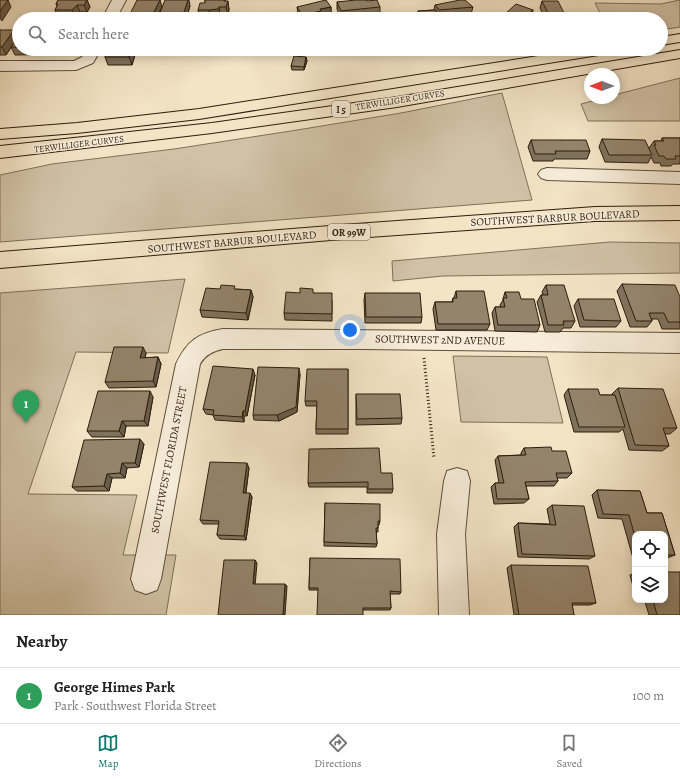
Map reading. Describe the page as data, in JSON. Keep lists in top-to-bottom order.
{
  "streets": {
    "main road": [
      "TERWILLIGER CURVES",
      "I 5",
      "SOUTHWEST BARBUR BOULEVARD",
      "OR 99W"
    ],
    "street": ["SOUTHWEST 2ND AVENUE", "SOUTHWEST FLORIDA STREET"]
  },
  "crossings": [
    ["SOUTHWEST 2ND AVENUE", "SOUTHWEST FLORIDA STREET"]
  ],
  "north": "left",
  "page": {
    "search": "Search here",
    "pins": "1",
    "heading": "Nearby",
    "list": [
      {
        "mark": "1",
        "name": "George Himes Park",
        "note": "Park · Southwest Florida Street",
        "value": "100 m"
      }
    ],
    "nav": ["Map", "Directions", "Saved"]
  }
}
